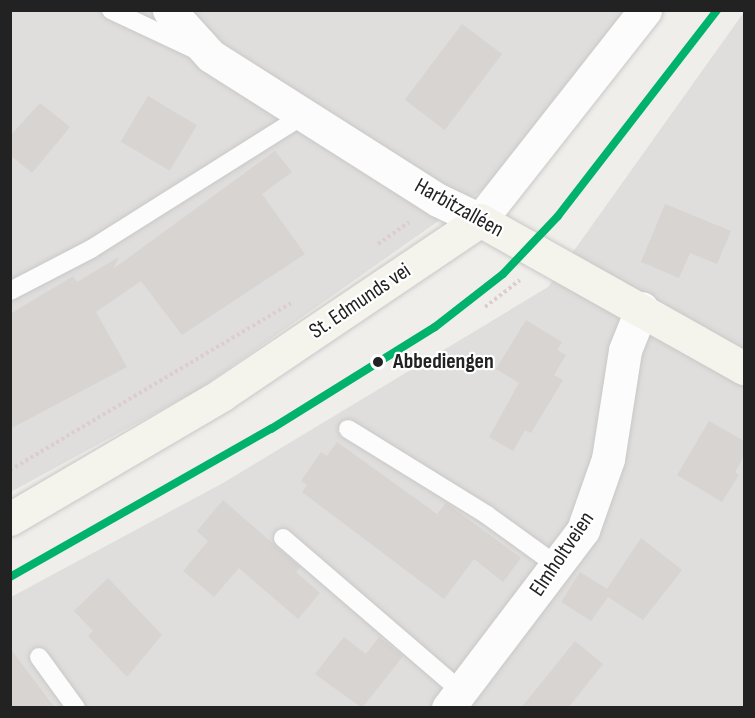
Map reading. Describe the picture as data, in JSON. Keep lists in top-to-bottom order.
{
  "streets": {
    "street": ["Harbitzalléen", "St. Edmunds vei", "Elmholtveien"]
  },
  "crossings": [
    ["Harbitzalléen", "St. Edmunds vei"],
    ["Harbitzalléen", "Elmholtveien"]
  ],
  "places": ["Abbediengen"]
}
